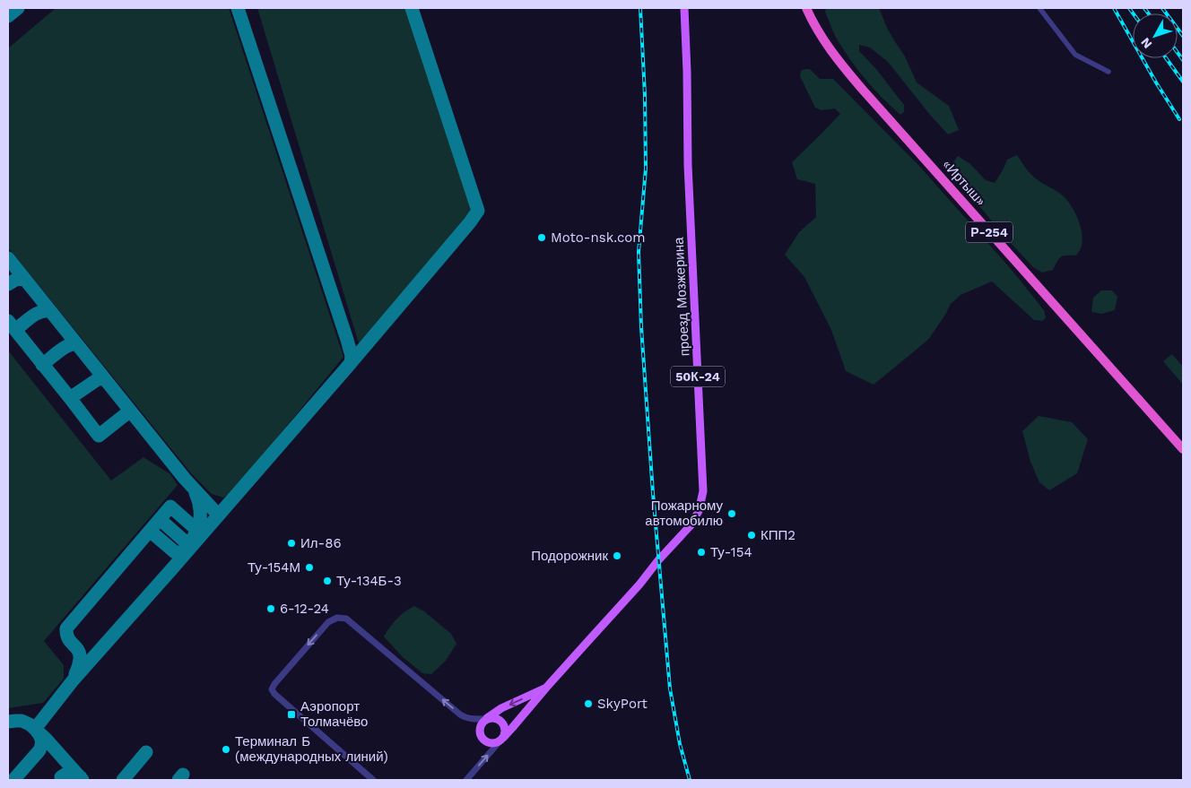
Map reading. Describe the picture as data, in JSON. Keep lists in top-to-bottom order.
{
  "streets": {
    "highway": ["«Иртыш»", "Р-254"],
    "main road": ["проезд Мозжерина", "50К-24"]
  },
  "places": {
    "other": [
      "Moto-nsk.com",
      "Пожарному автомобилю",
      "КПП2",
      "Ил-86",
      "Ту-154",
      "Подорожник",
      "Ту-154М",
      "Ту-134Б-3",
      "6-12-24",
      "SkyPort",
      "Терминал Б (международных линий)"
    ],
    "transit": ["Аэропорт Толмачёво"]
  },
  "north": "bottom left"
}
